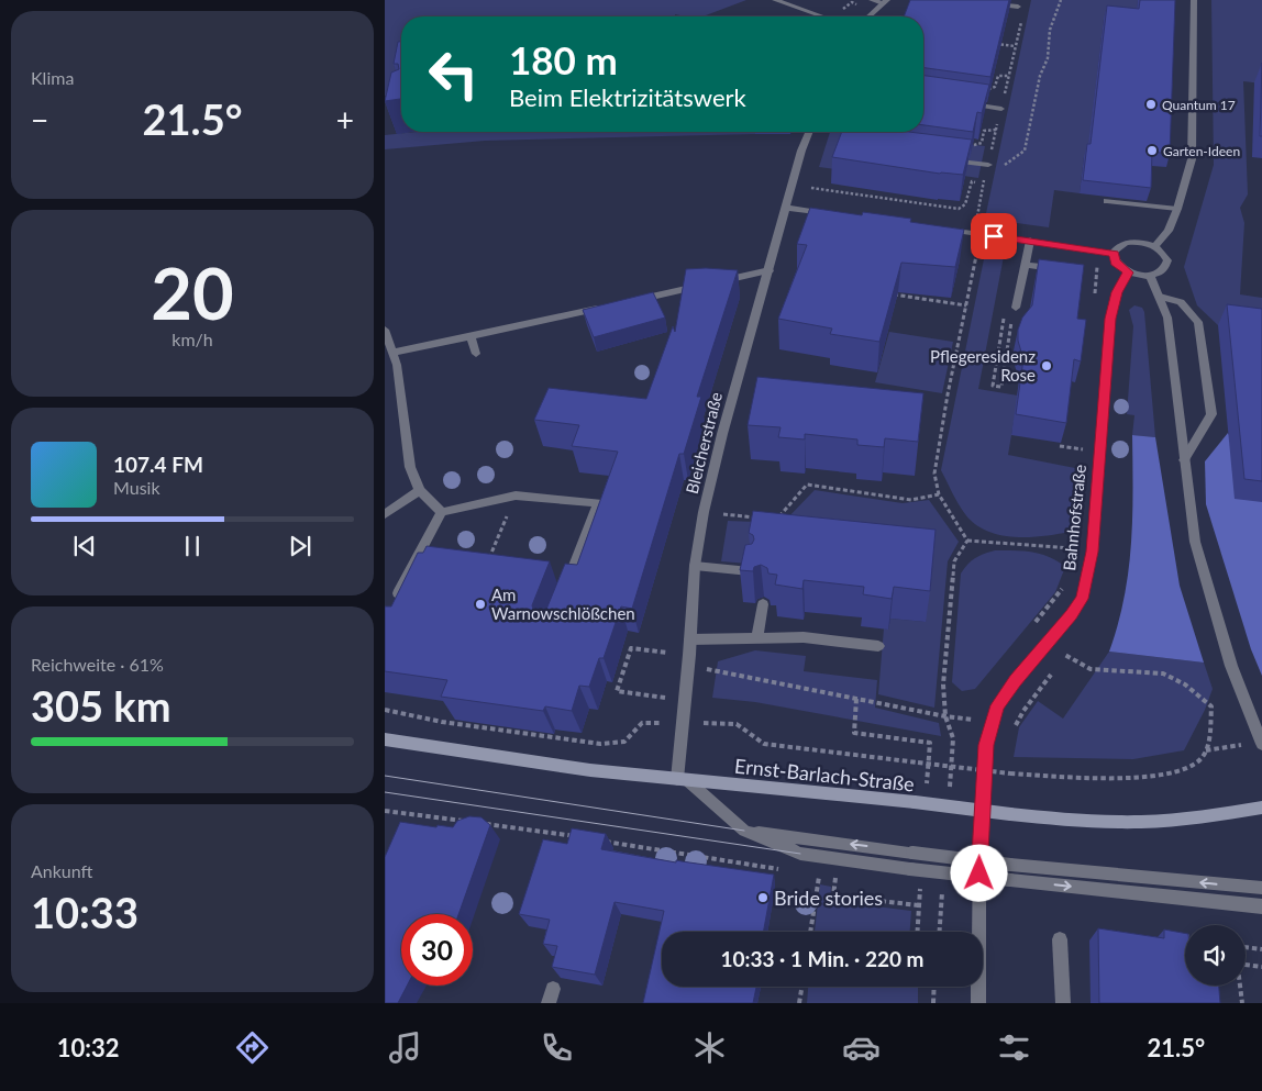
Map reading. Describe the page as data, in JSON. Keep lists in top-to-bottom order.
{
  "streets": {
    "main road": ["Ernst-Barlach-Straße"],
    "street": ["Bleicherstraße", "Bahnhofstraße"]
  },
  "crossings": [
    ["Bleicherstraße", "Ernst-Barlach-Straße"]
  ],
  "places": [
    "Quantum 17",
    "Garten-Ideen",
    "Pflegeresidenz Rose",
    "Am Warnowschlößchen",
    "Bride stories"
  ],
  "page": {
    "tile": [
      "Klima",
      ["20", "km/h"],
      ["Reichweite · 61%", "305 km"],
      ["Ankunft", "10:33"]
    ],
    "turn": ["180 m", "Beim Elektrizitätswerk"],
    "heat": ["−", "21.5°", "+"],
    "song": ["107.4 FM", "Musik"],
    "limit": "30",
    "trip": "10:33 · 1 Min. · 220 m",
    "tabs": ["10:32", "21.5°"]
  }
}
